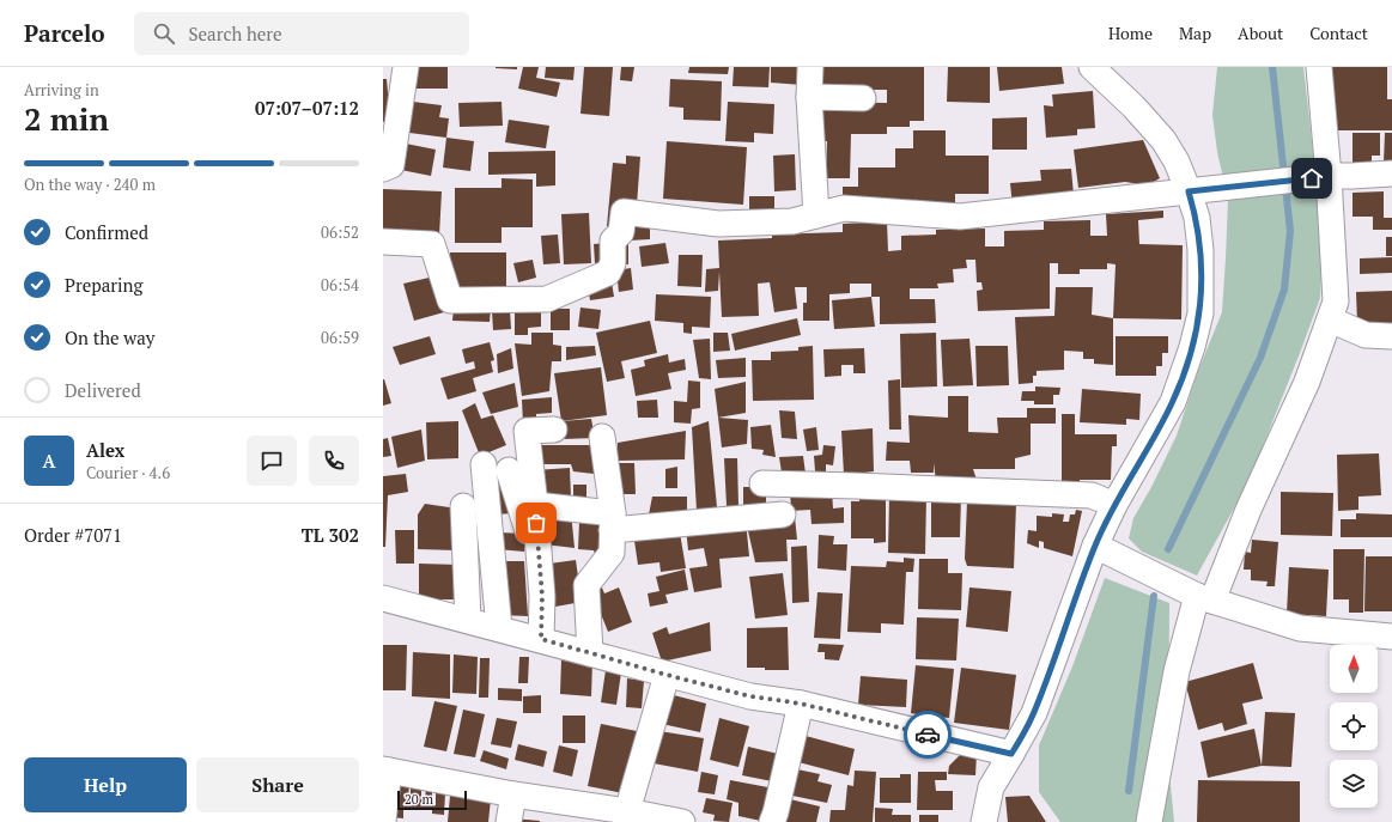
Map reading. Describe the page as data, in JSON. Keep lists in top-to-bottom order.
{
  "scale_bar": "20 m",
  "north": "top",
  "page": {
    "header": "Parcelo",
    "search": "Search here",
    "nav": [
      "Home",
      "Map",
      "About",
      "Contact"
    ],
    "heading": ["2 min", "Arriving in", "07:07–07:12"],
    "panel": [
      "Alex",
      "Courier · 4.6",
      "Order #7071",
      "TL 302"
    ],
    "bar": "On the way · 240 m",
    "list": [
      ["Confirmed", "06:52"],
      ["Preparing", "06:54"],
      ["On the way", "06:59"],
      "Delivered"
    ],
    "round": "A",
    "buttons": ["Help", "Share"],
    "scale": "20 m"
  }
}
